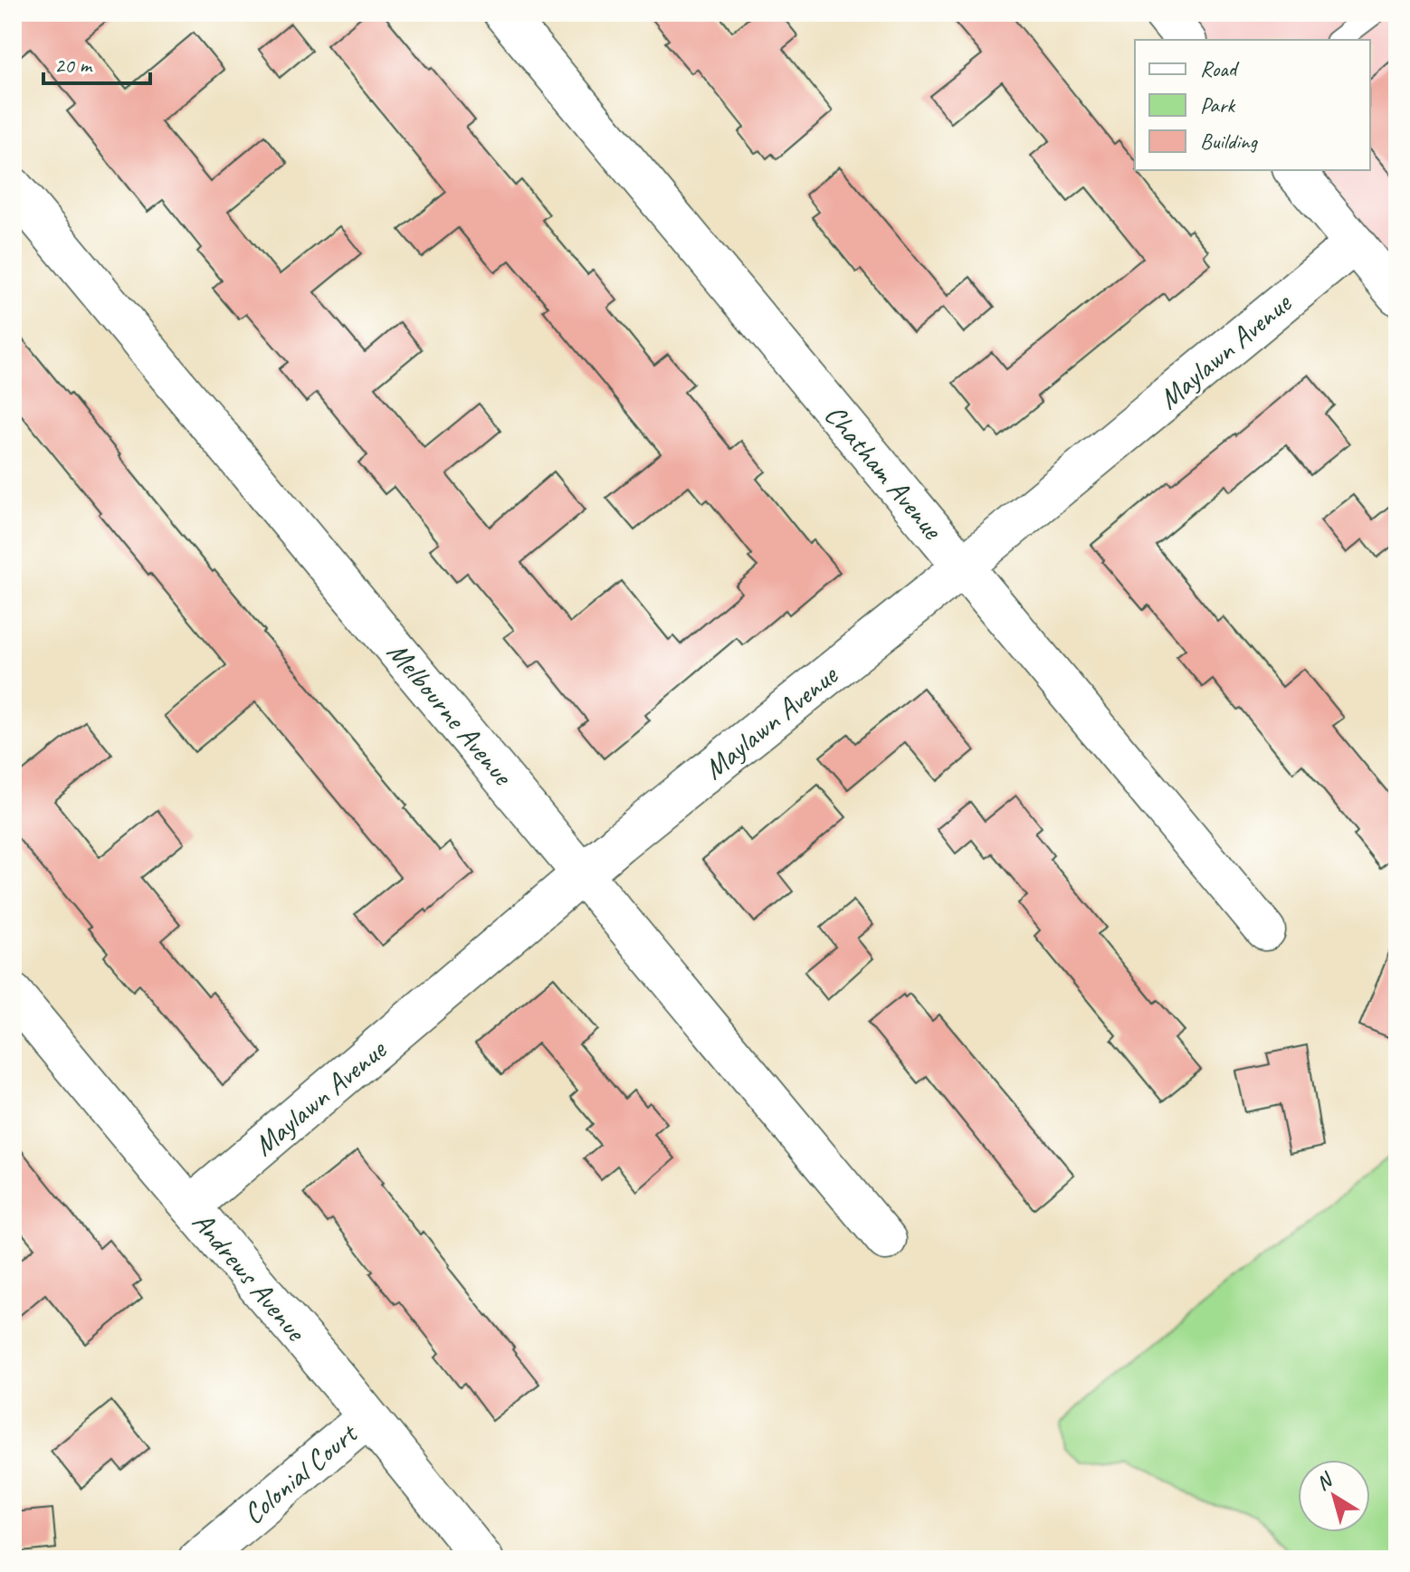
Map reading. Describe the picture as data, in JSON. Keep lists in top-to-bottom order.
{
  "streets": {
    "street": [
      "Maylawn Avenue",
      "Chatham Avenue",
      "Melbourne Avenue",
      "Andrews Avenue",
      "Colonial Court"
    ]
  },
  "crossings": [
    ["Maylawn Avenue", "Chatham Avenue"],
    ["Maylawn Avenue", "Melbourne Avenue"],
    ["Maylawn Avenue", "Andrews Avenue"],
    ["Andrews Avenue", "Colonial Court"]
  ],
  "legend": ["Road", "Park", "Building"],
  "scale_bar": "20 m",
  "north": "top left"
}
